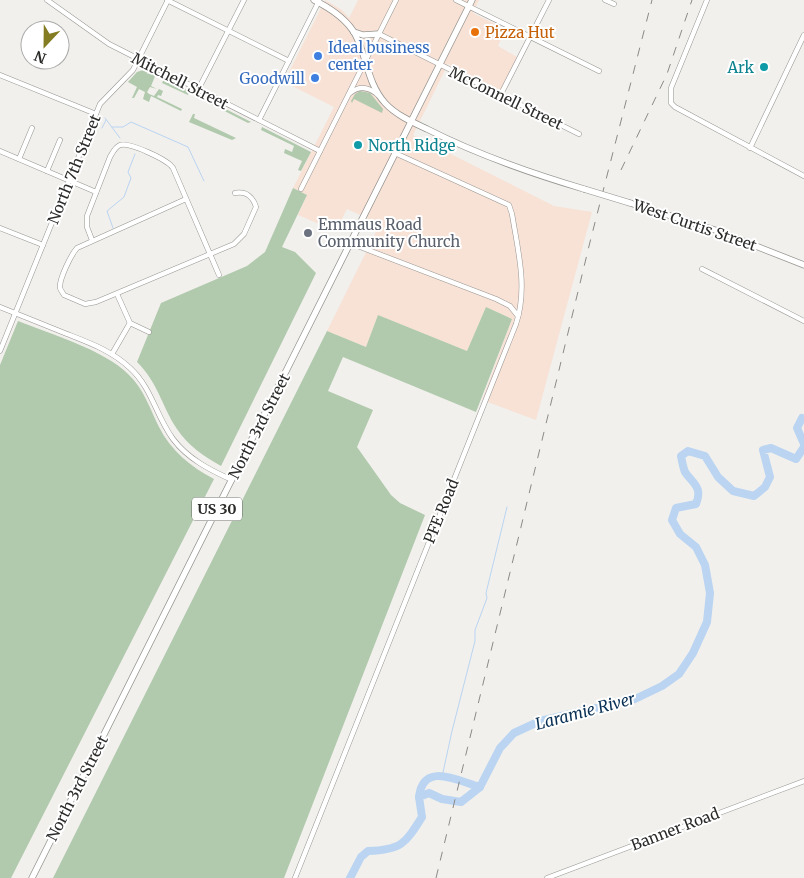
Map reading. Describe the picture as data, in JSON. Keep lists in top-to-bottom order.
{
  "streets": {
    "main road": ["West Curtis Street", "North 3rd Street", "US 30"],
    "street": [
      "Mitchell Street",
      "McConnell Street",
      "North 7th Street",
      "PFE Road",
      "Banner Road"
    ]
  },
  "crossings": [
    ["Mitchell Street", "North 7th Street"],
    ["McConnell Street", "North 3rd Street"],
    ["West Curtis Street", "North 3rd Street"],
    ["North 3rd Street", "PFE Road"]
  ],
  "water": ["Laramie River"],
  "places": [
    "Pizza Hut",
    "Ideal business center",
    "Ark",
    "Goodwill",
    "North Ridge",
    "Emmaus Road Community Church"
  ],
  "north": "bottom"
}
